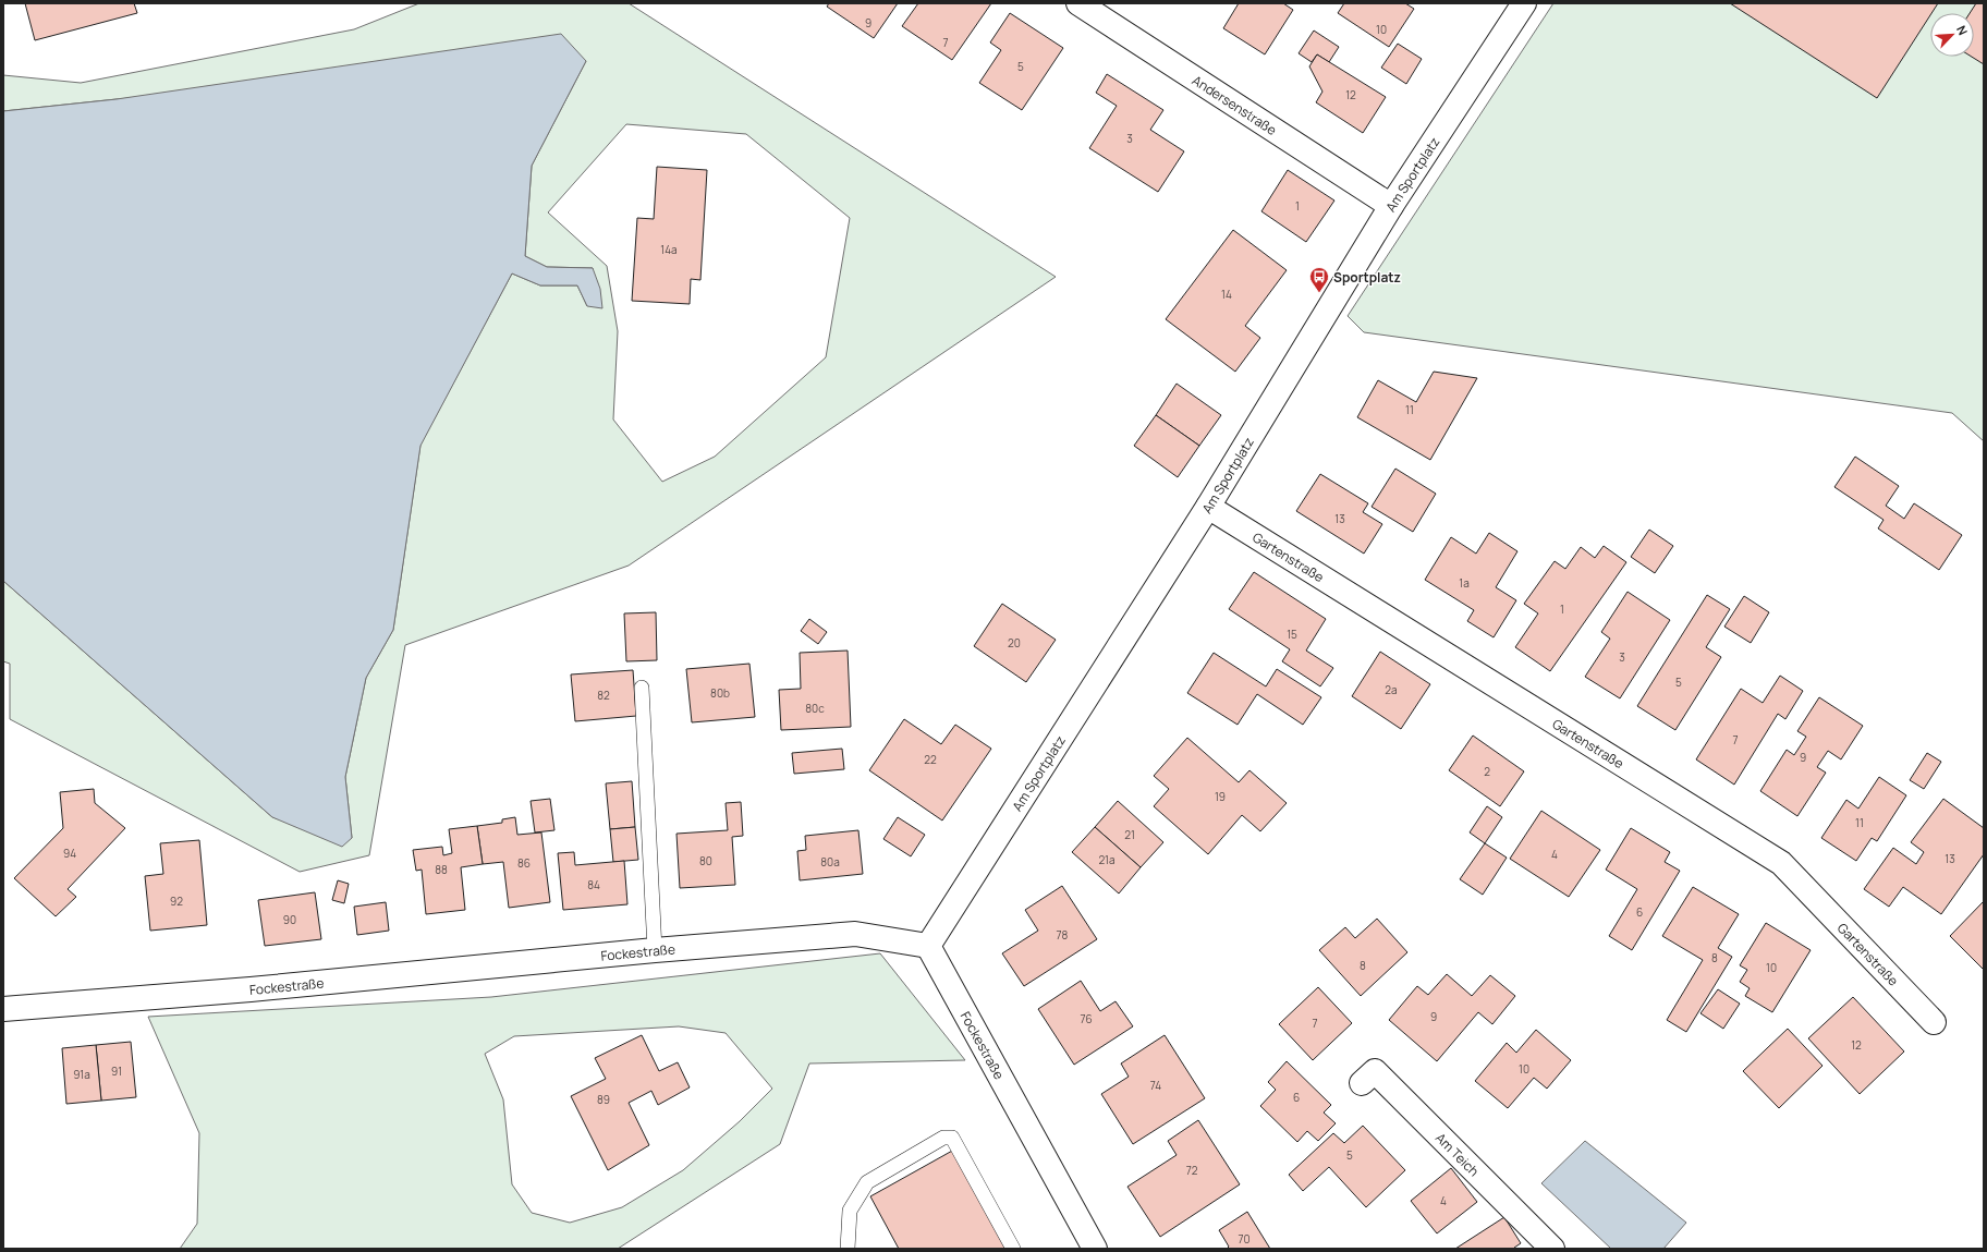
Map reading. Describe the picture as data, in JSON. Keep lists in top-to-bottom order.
{
  "streets": {
    "street": [
      "Andersenstraße",
      "Am Sportplatz",
      "Gartenstraße",
      "Fockestraße",
      "Am Teich"
    ]
  },
  "crossings": [
    ["Andersenstraße", "Am Sportplatz"],
    ["Am Sportplatz", "Gartenstraße"],
    ["Am Sportplatz", "Fockestraße"]
  ],
  "places": {
    "bus stop": ["Sportplatz"]
  },
  "house_numbers": [
    "9",
    "10",
    "7",
    "5",
    "12",
    "3",
    "1",
    "14a",
    "14",
    "11",
    "13",
    "1a",
    "1",
    "15",
    "20",
    "3",
    "5",
    "2a",
    "80b",
    "82",
    "80c",
    "7",
    "9",
    "22",
    "2",
    "19",
    "11",
    "21",
    "94",
    "4",
    "13",
    "21a",
    "80",
    "80a",
    "86",
    "88",
    "84",
    "92",
    "6",
    "90",
    "78",
    "8",
    "8",
    "10",
    "9",
    "76",
    "7",
    "12",
    "10",
    "91",
    "91a",
    "74",
    "6",
    "89",
    "5",
    "72",
    "4",
    "70"
  ],
  "north": "top right"
}
